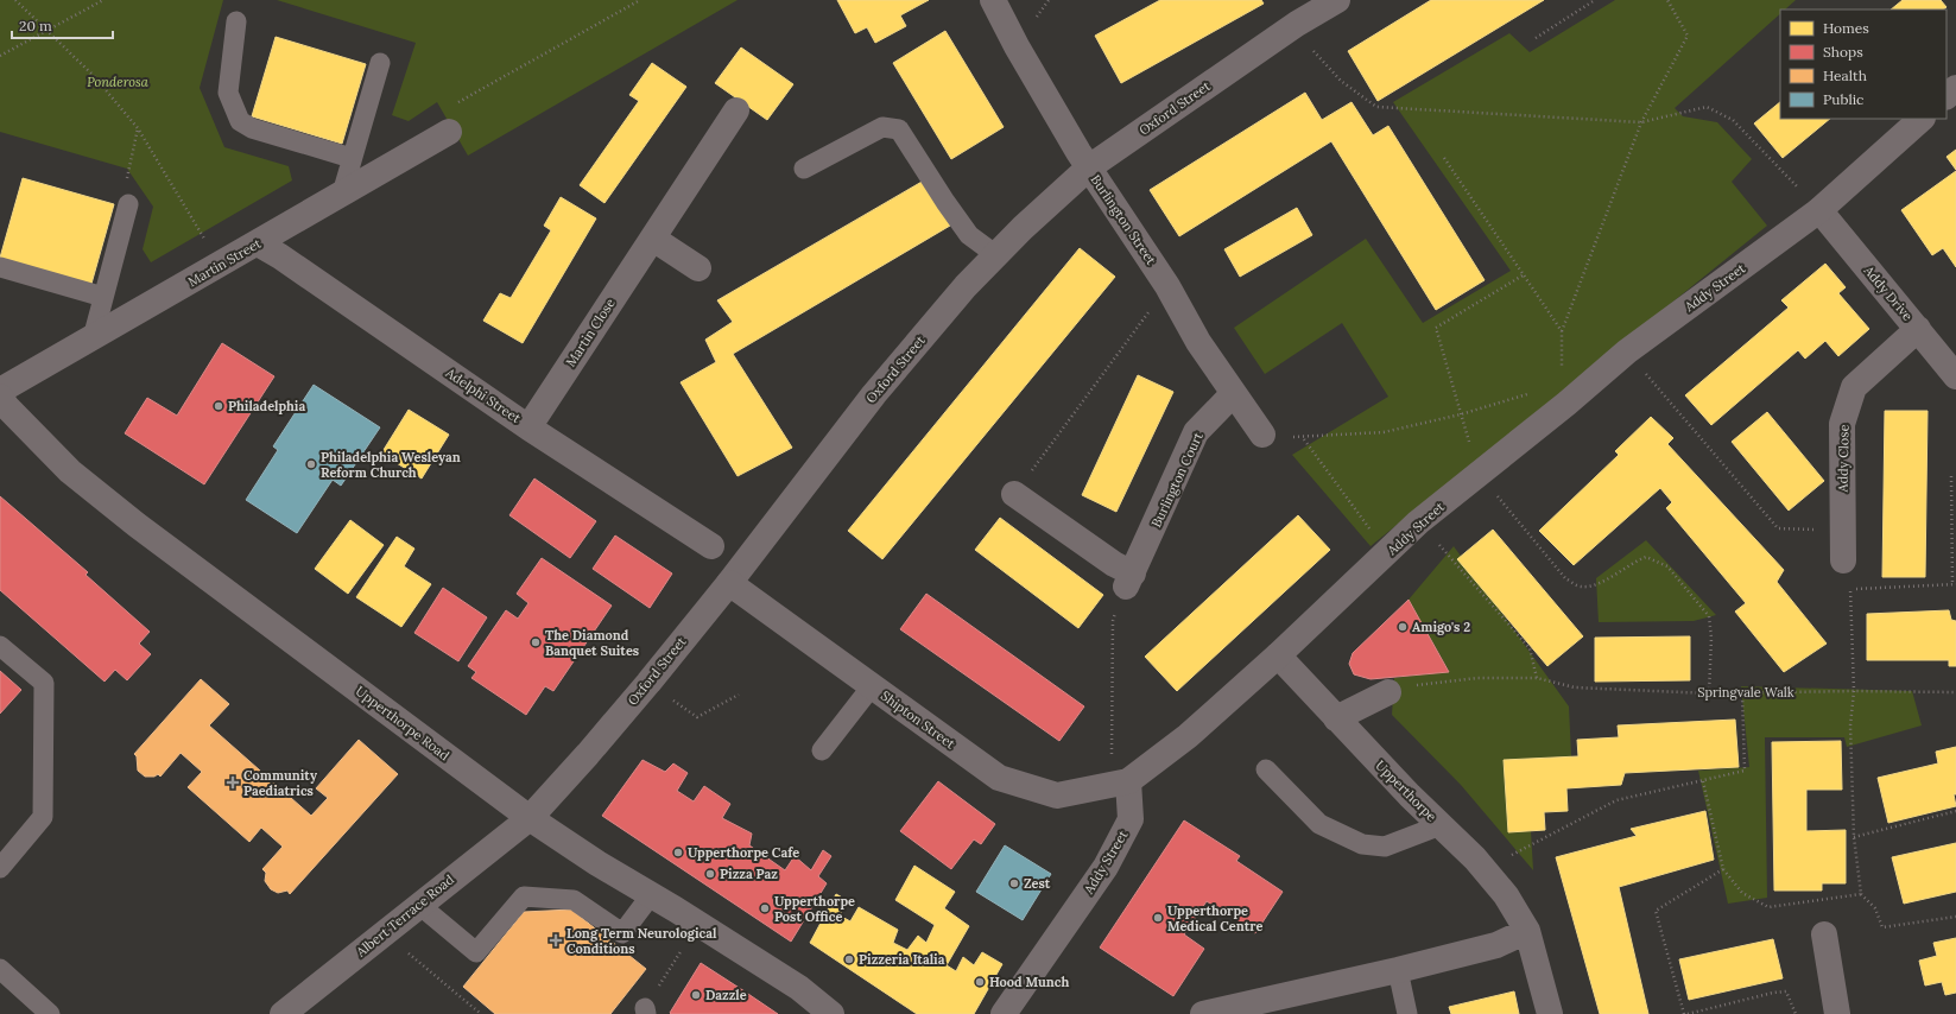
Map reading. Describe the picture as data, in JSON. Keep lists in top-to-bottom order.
{
  "streets": {
    "street": [
      "Oxford Street",
      "Burlington Street",
      "Martin Street",
      "Addy Street",
      "Addy Drive",
      "Martin Close",
      "Adelphi Street",
      "Addy Close",
      "Burlington Court",
      "Shipton Street",
      "Upperthorpe Road",
      "Upperthorpe",
      "Albert Terrace Road"
    ],
    "path": ["Springvale Walk"]
  },
  "crossings": [
    ["Oxford Street", "Burlington Street"],
    ["Oxford Street", "Shipton Street"],
    ["Oxford Street", "Upperthorpe Road"],
    ["Oxford Street", "Albert Terrace Road"],
    ["Burlington Street", "Burlington Court"],
    ["Martin Street", "Adelphi Street"],
    ["Addy Street", "Addy Drive"],
    ["Addy Street", "Shipton Street"],
    ["Addy Street", "Upperthorpe"],
    ["Addy Drive", "Addy Close"],
    ["Martin Close", "Adelphi Street"],
    ["Upperthorpe Road", "Albert Terrace Road"]
  ],
  "parks": ["Ponderosa"],
  "places": {
    "other": [
      "Philadelphia",
      "Philadelphia Wesleyan Reform Church",
      "Amigo's 2",
      "The Diamond Banquet Suites",
      "Upperthorpe Cafe",
      "Pizza Paz",
      "Zest",
      "Upperthorpe Post Office",
      "Upperthorpe Medical Centre",
      "Pizzeria Italia",
      "Hood Munch",
      "Dazzle"
    ],
    "health": ["Community Paediatrics", "Long Term Neurological Conditions"]
  },
  "legend": [
    "Homes",
    "Shops",
    "Health",
    "Public"
  ],
  "scale_bar": "20 m"
}
